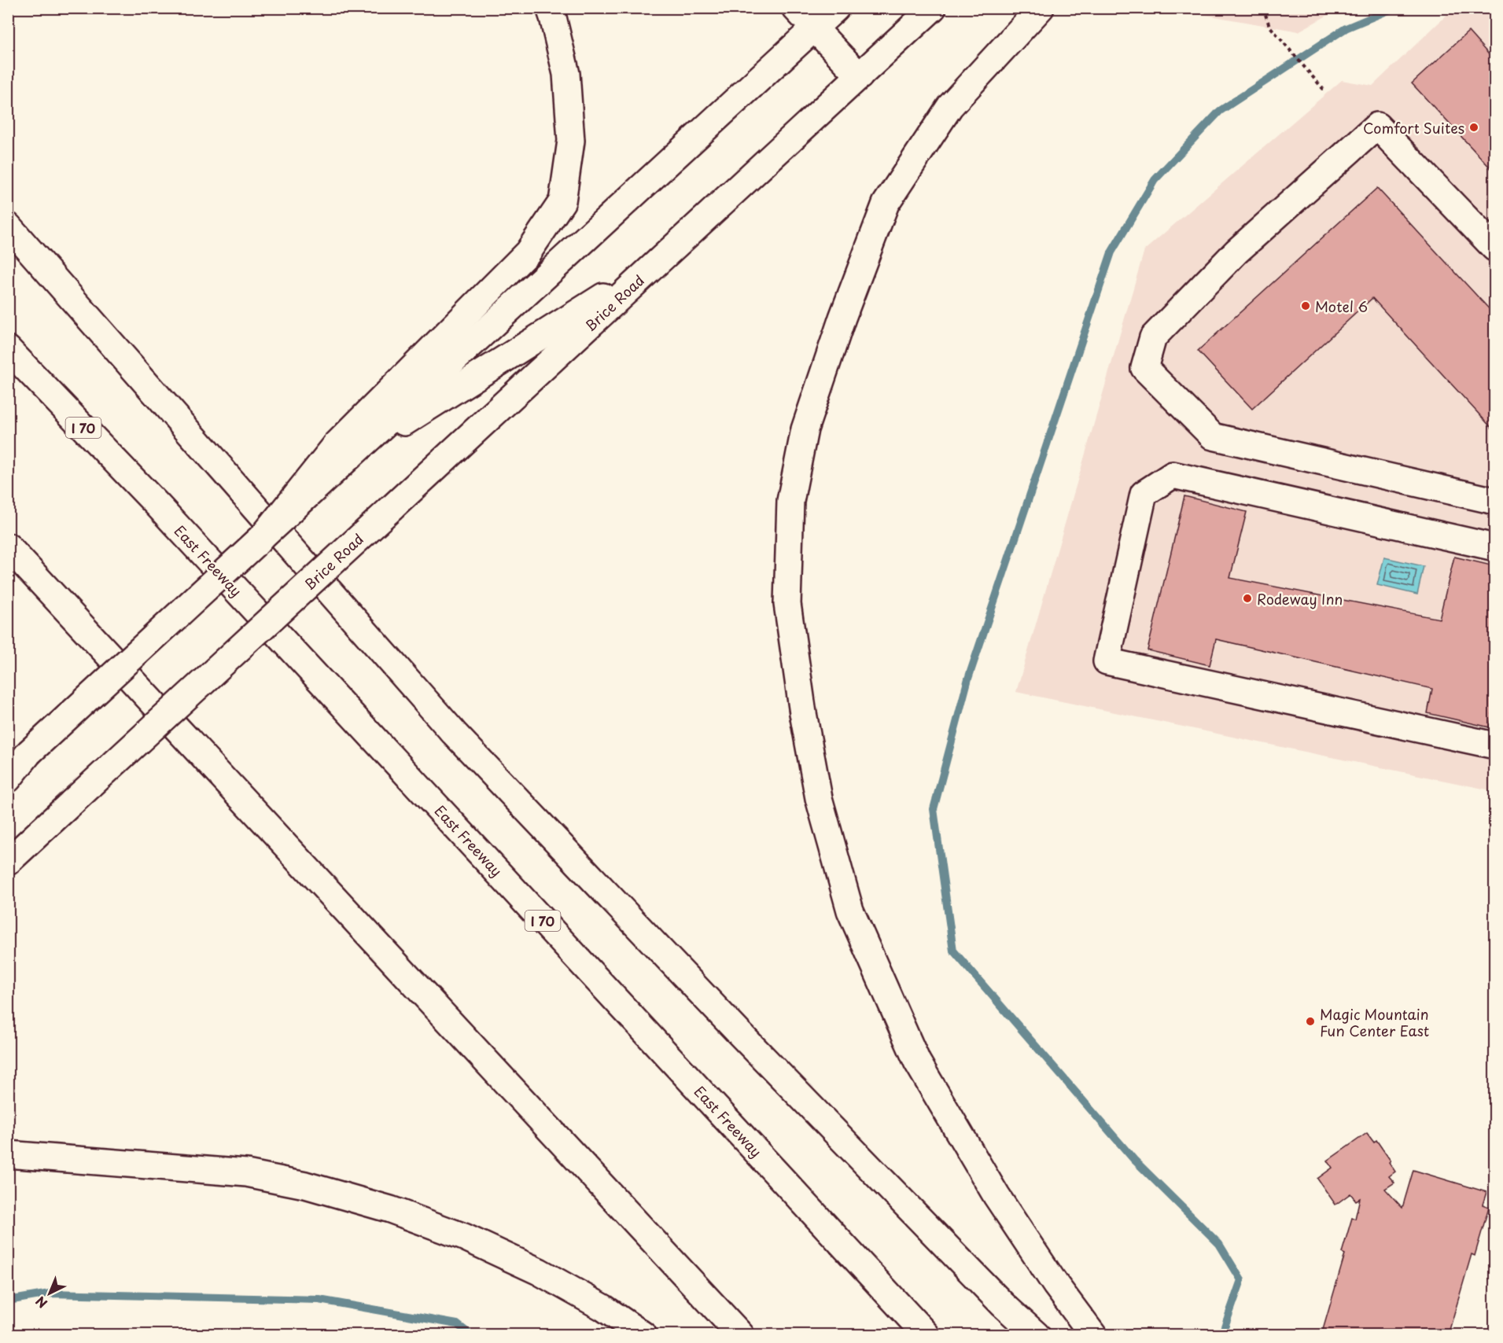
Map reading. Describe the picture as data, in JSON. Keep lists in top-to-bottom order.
{
  "streets": {
    "main road": ["Brice Road", "I 70", "East Freeway"]
  },
  "places": [
    "Comfort Suites",
    "Motel 6",
    "Rodeway Inn",
    "Magic Mountain Fun Center East"
  ],
  "north": "bottom left"
}
